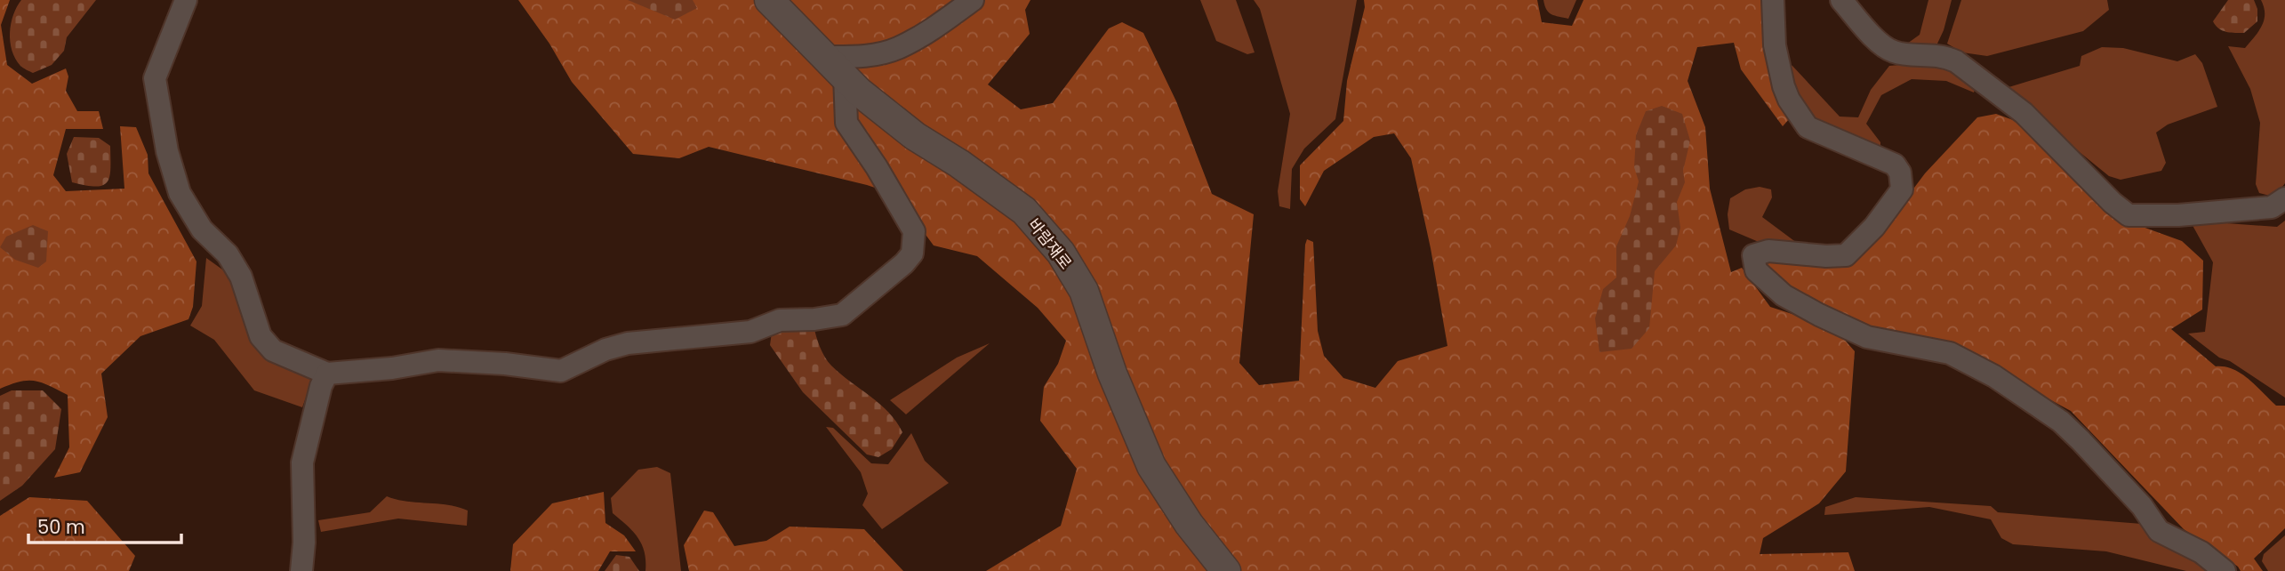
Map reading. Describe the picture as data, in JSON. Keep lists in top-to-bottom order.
{
  "streets": {
    "street": ["바람재로"]
  },
  "scale_bar": "50 m"
}
